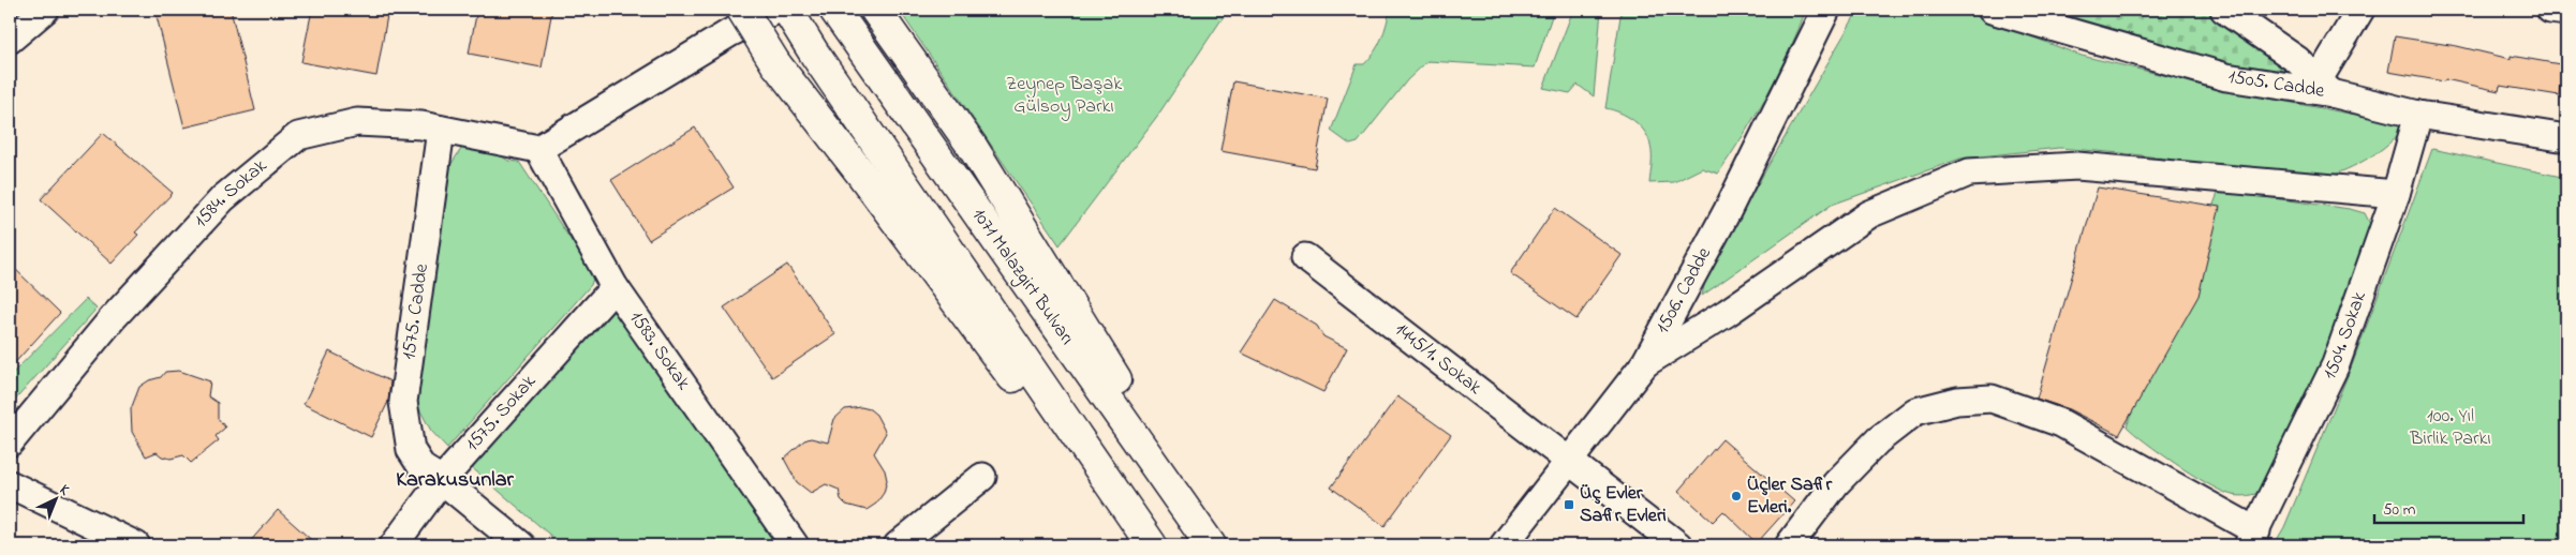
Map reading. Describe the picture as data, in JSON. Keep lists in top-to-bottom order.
{
  "streets": {
    "main road": ["1071 Malazgirt Bulvarı"],
    "street": [
      "1505. Cadde",
      "1584. Sokak",
      "1506. Cadde",
      "1575. Cadde",
      "1504. Sokak",
      "1583. Sokak",
      "1445/1. Sokak",
      "1575. Sokak"
    ]
  },
  "crossings": [
    ["1505. Cadde", "1504. Sokak"],
    ["1584. Sokak", "1575. Cadde"],
    ["1584. Sokak", "1583. Sokak"],
    ["1506. Cadde", "1445/1. Sokak"],
    ["1575. Cadde", "1575. Sokak"],
    ["1583. Sokak", "1575. Sokak"]
  ],
  "districts": ["Karakusunlar"],
  "parks": ["Zeynep Başak Gülsoy Parkı", "100. Yıl Birlik Parkı"],
  "places": {
    "other": ["Üçler Safir Evleri."],
    "transit": ["Üç Evler Safir Evleri"]
  },
  "scale_bar": "50 m",
  "north": "top right"
}
